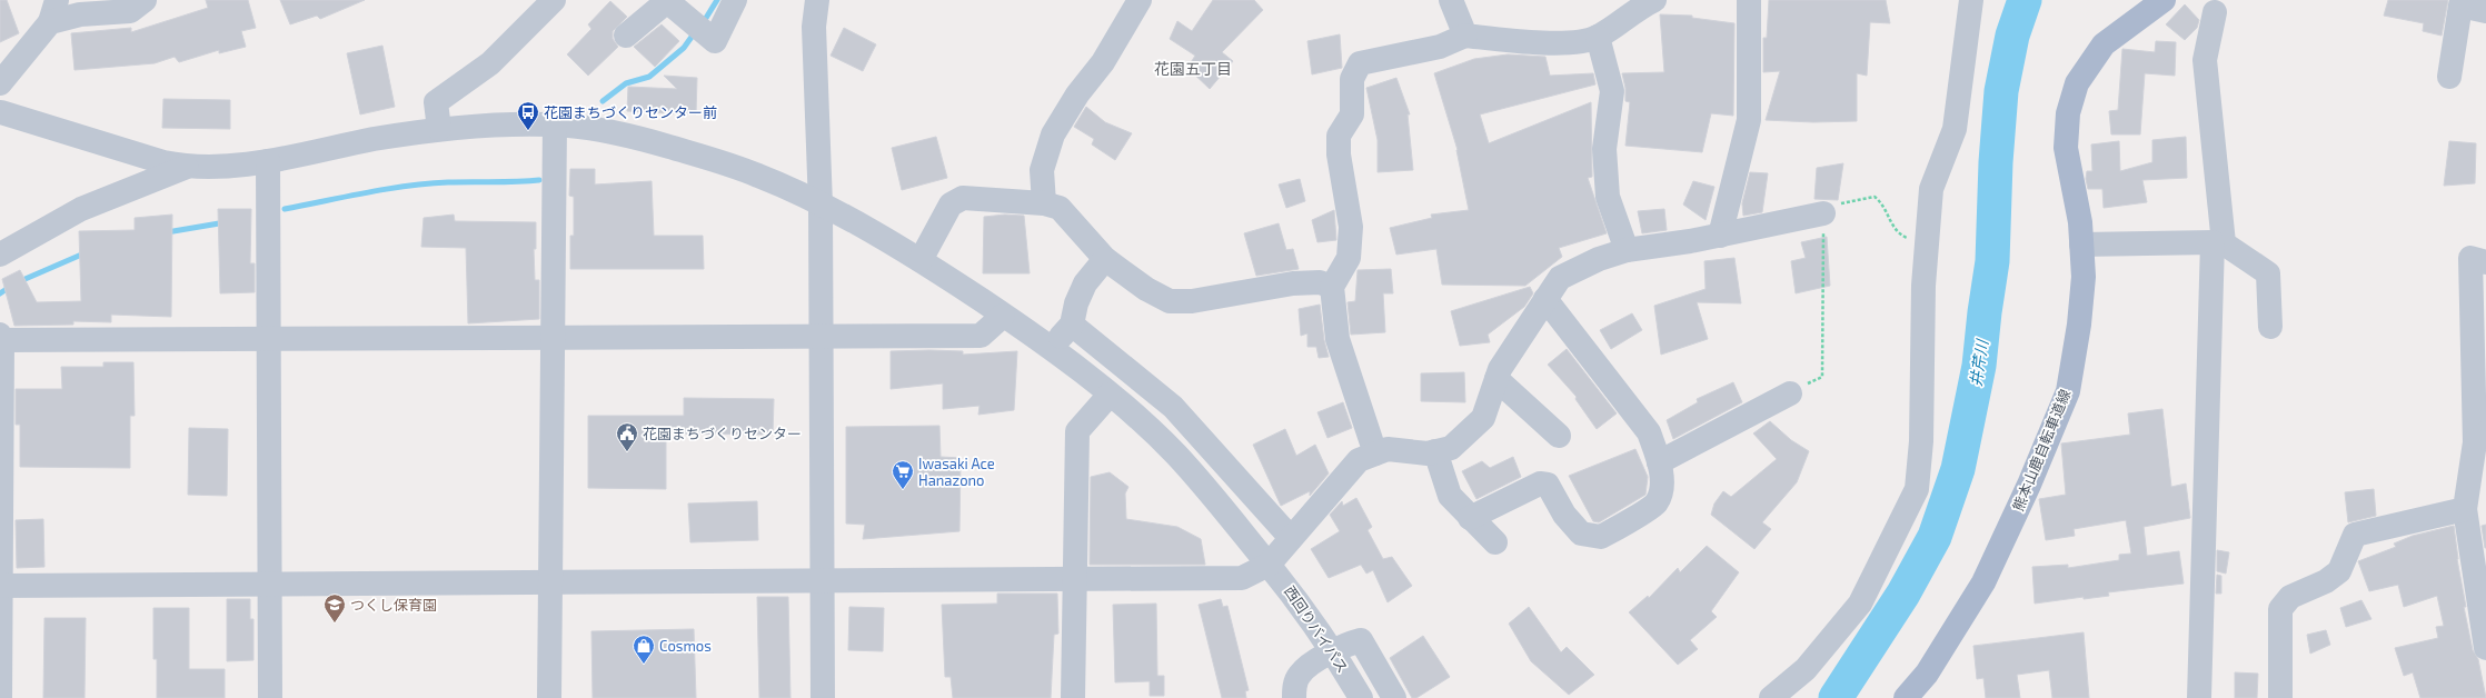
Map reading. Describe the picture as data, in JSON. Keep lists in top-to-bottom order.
{
  "streets": {
    "main road": ["熊本山鹿自転車道線"],
    "street": ["西回りバイパス"]
  },
  "districts": ["花園五丁目"],
  "water": ["井芹川"],
  "places": {
    "bus stop": ["花園まちづくりセンター前"],
    "public building": ["花園まちづくりセンター"],
    "supermarket": ["Iwasaki Ace Hanazono"],
    "school or university": ["つくし保育園"],
    "shop": ["Cosmos"]
  }
}
